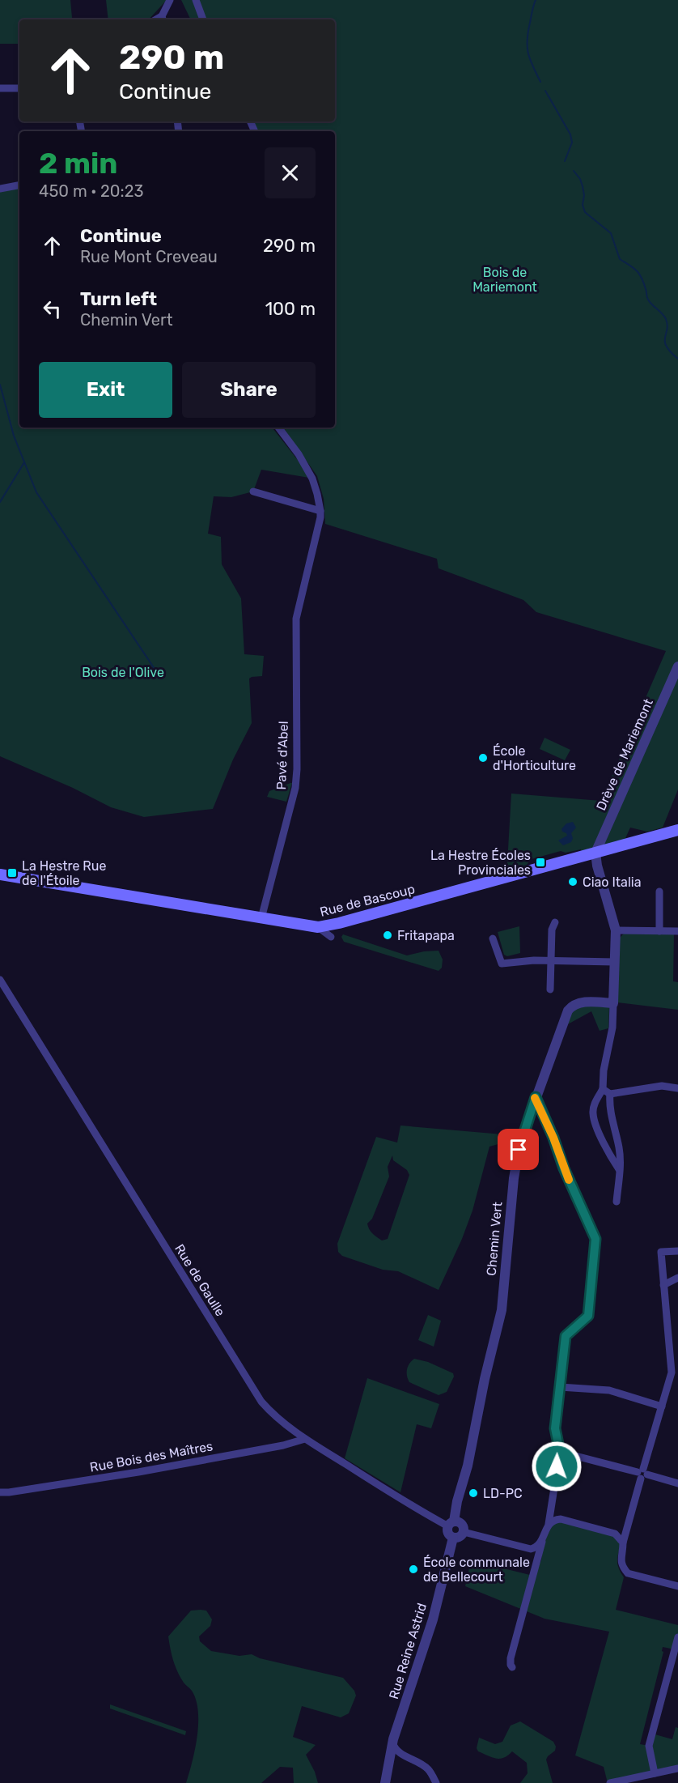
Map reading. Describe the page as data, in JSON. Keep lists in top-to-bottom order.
{
  "streets": {
    "main road": ["Rue de Bascoup"],
    "street": [
      "Drève de Mariemont",
      "Pavé d'Abel",
      "Chemin Vert",
      "Rue de Gaulle",
      "Rue Bois des Maîtres",
      "Rue Reine Astrid"
    ]
  },
  "crossings": [
    ["Drève de Mariemont", "Rue de Bascoup"],
    ["Pavé d'Abel", "Rue de Bascoup"],
    ["Chemin Vert", "Rue de Gaulle"],
    ["Chemin Vert", "Rue Reine Astrid"],
    ["Rue de Gaulle", "Rue Bois des Maîtres"],
    ["Rue de Gaulle", "Rue Reine Astrid"]
  ],
  "parks": ["Bois de Mariemont", "Bois de l'Olive"],
  "places": {
    "other": [
      "École d'Horticulture",
      "Ciao Italia",
      "Fritapapa",
      "LD-PC",
      "École communale de Bellecourt"
    ],
    "transit": ["La Hestre Écoles Provinciales", "La Hestre Rue de l'Étoile"]
  },
  "page": {
    "turn": ["290 m", "Continue"],
    "heading": ["2 min", "450 m · 20:23"],
    "list": [
      {
        "name": "Continue",
        "note": "Rue Mont Creveau",
        "value": "290 m"
      },
      {
        "name": "Turn left",
        "note": "Chemin Vert",
        "value": "100 m"
      }
    ],
    "buttons": ["Exit", "Share"]
  }
}
